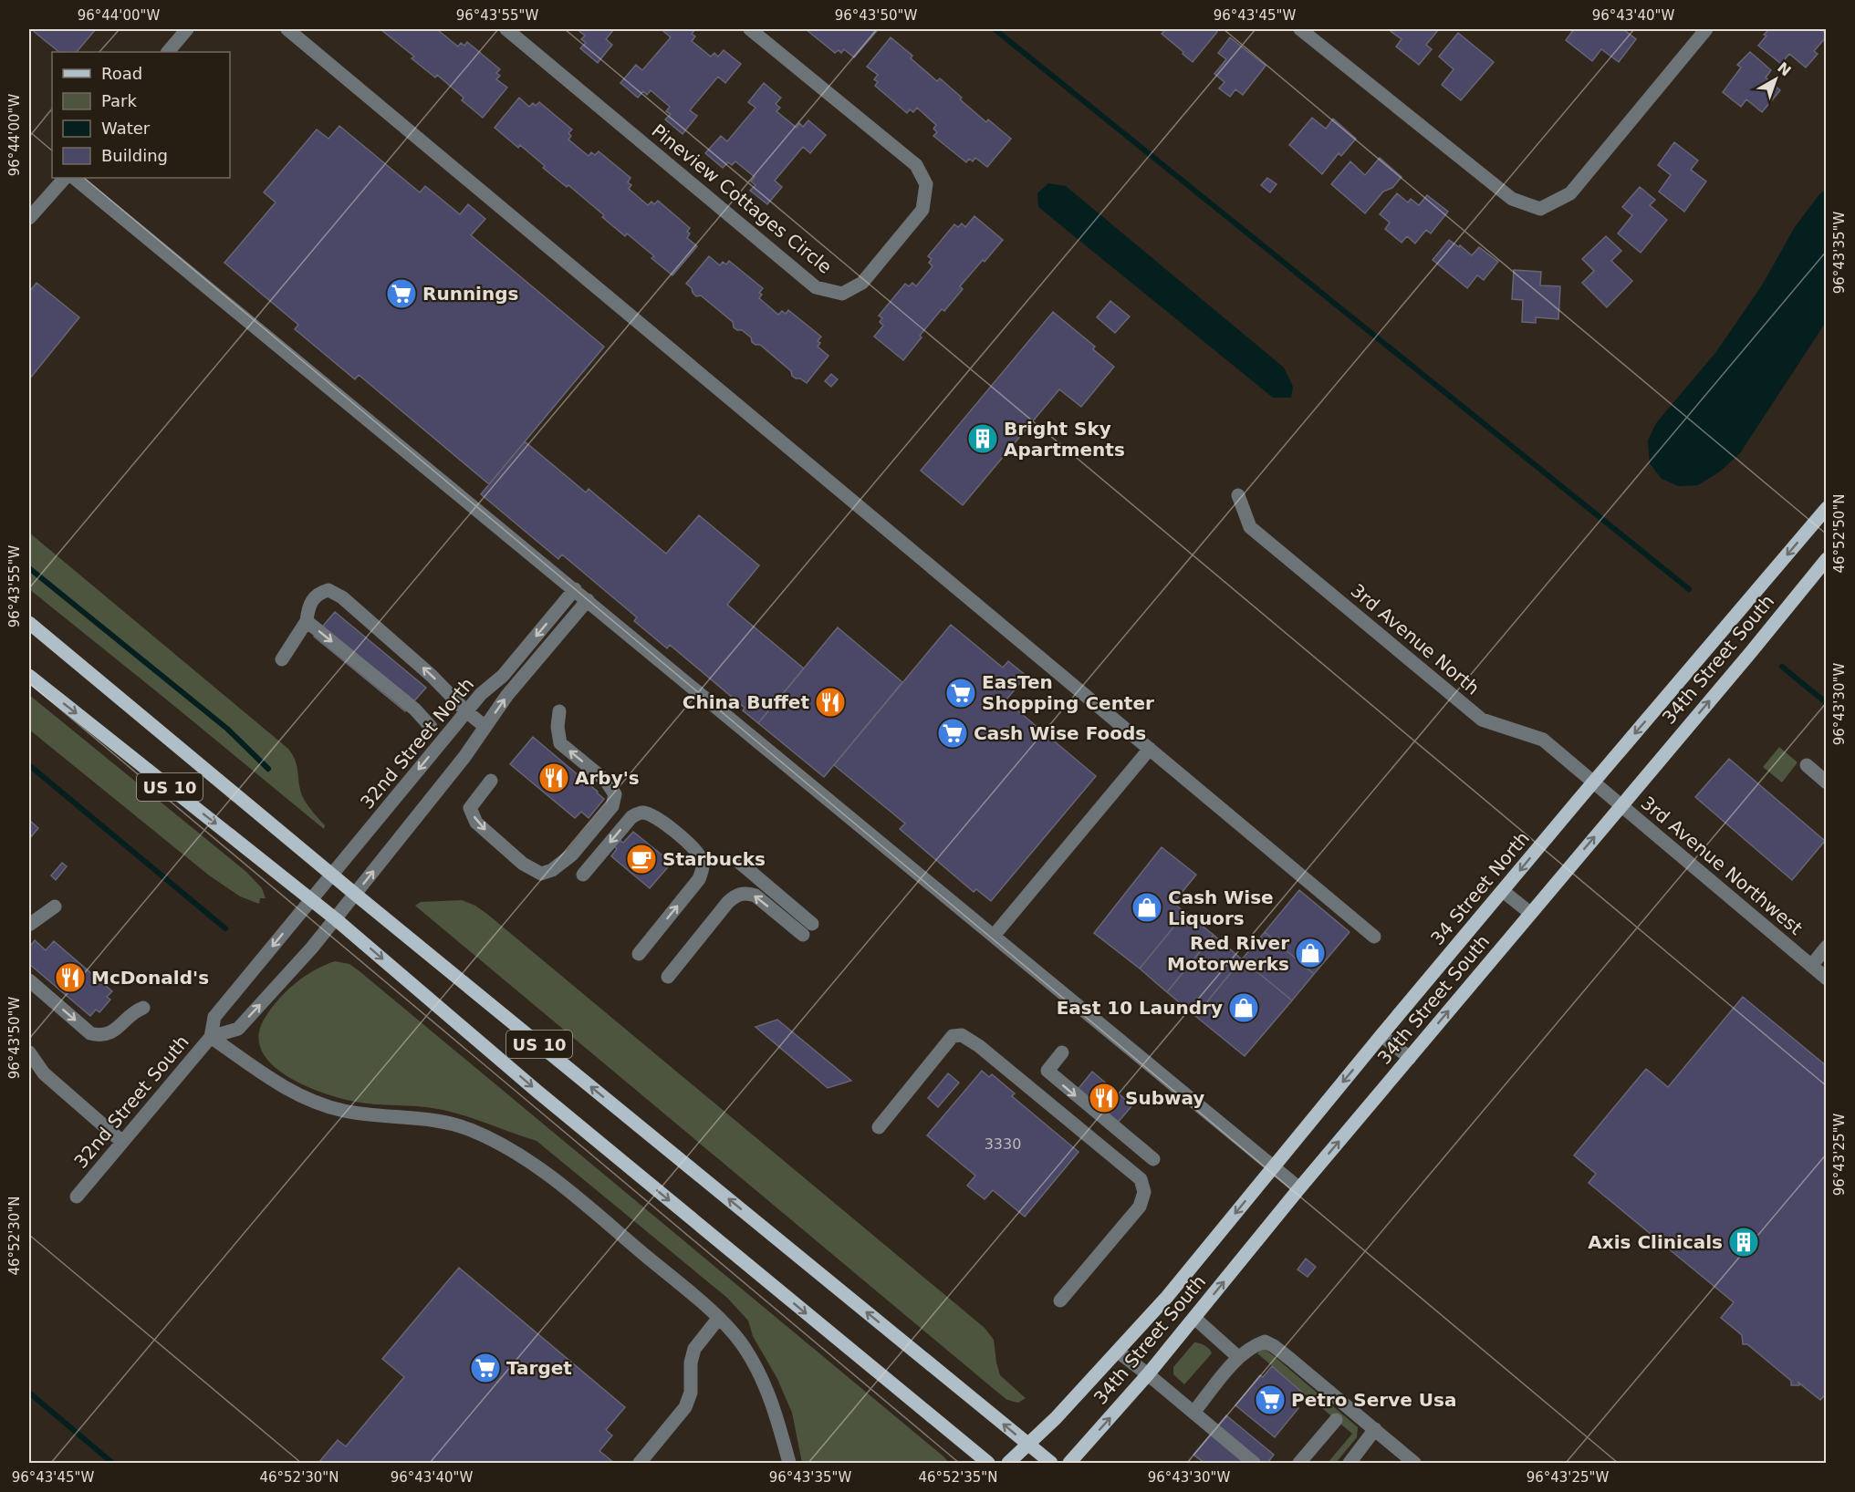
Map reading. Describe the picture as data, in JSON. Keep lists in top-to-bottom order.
{
  "streets": {
    "main road": ["34th Street South", "US 10", "34 Street North"],
    "street": [
      "Pineview Cottages Circle",
      "3rd Avenue North",
      "32nd Street North",
      "3rd Avenue Northwest",
      "32nd Street South"
    ]
  },
  "crossings": [
    ["3rd Avenue North", "3rd Avenue Northwest"],
    ["3rd Avenue North", "34 Street North"],
    ["34th Street South", "US 10"],
    ["34th Street South", "3rd Avenue Northwest"],
    ["34th Street South", "34 Street North"],
    ["32nd Street North", "US 10"],
    ["32nd Street North", "32nd Street South"],
    ["US 10", "32nd Street South"],
    ["3rd Avenue Northwest", "34 Street North"]
  ],
  "one_way": ["34th Street South", "34 Street North"],
  "places": {
    "supermarket": [
      "Runnings",
      "EasTen Shopping Center",
      "Cash Wise Foods",
      "Target",
      "Petro Serve Usa"
    ],
    "building": ["Bright Sky Apartments", "Axis Clinicals"],
    "restaurant": [
      "China Buffet",
      "Arby's",
      "McDonald's",
      "Subway"
    ],
    "cafe": ["Starbucks"],
    "shop": ["Cash Wise Liquors", "Red River Motorwerks", "East 10 Laundry"]
  },
  "house_numbers": ["3330"],
  "legend": [
    "Road",
    "Park",
    "Water",
    "Building"
  ],
  "north": "top right",
  "coordinates": [
    "96°44'00\"W",
    "96°43'55\"W",
    "96°43'50\"W",
    "96°43'45\"W",
    "96°43'40\"W",
    "96°43'35\"W",
    "46°52'50\"N",
    "96°43'30\"W",
    "96°43'25\"W",
    "46°52'30\"N",
    "46°52'35\"N"
  ]
}
